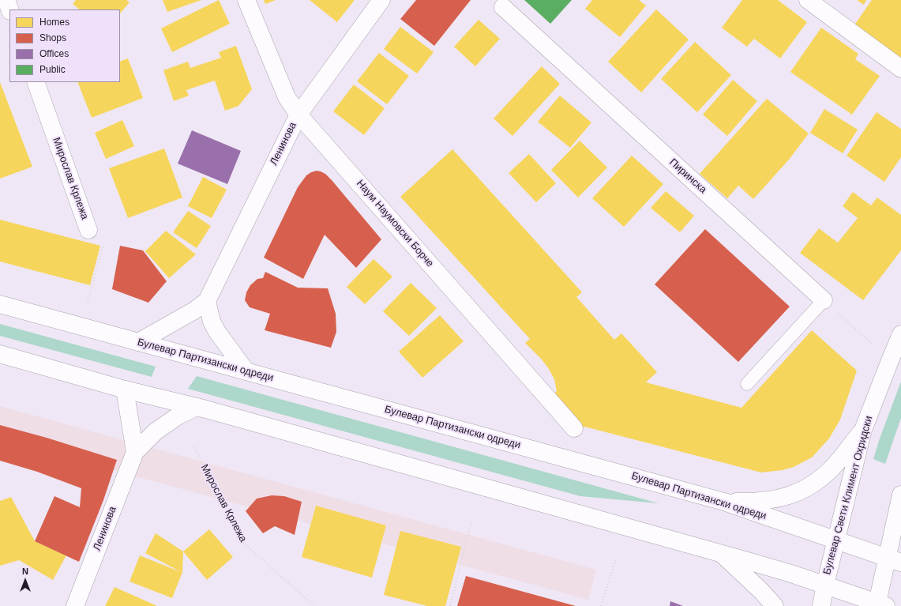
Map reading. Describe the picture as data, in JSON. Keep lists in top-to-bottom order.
{
  "streets": {
    "street": [
      "Ленинова",
      "Пиринска",
      "Мирослав Крлежа",
      "Наум Наумовски Борче",
      "Булевар Партизански одреди",
      "Булевар Свети Климент Охридски"
    ]
  },
  "crossings": [
    ["Ленинова", "Наум Наумовски Борче"],
    ["Ленинова", "Булевар Партизански одреди"],
    ["Булевар Партизански одреди", "Булевар Свети Климент Охридски"]
  ],
  "legend": [
    "Homes",
    "Shops",
    "Offices",
    "Public"
  ],
  "north": "top"
}
